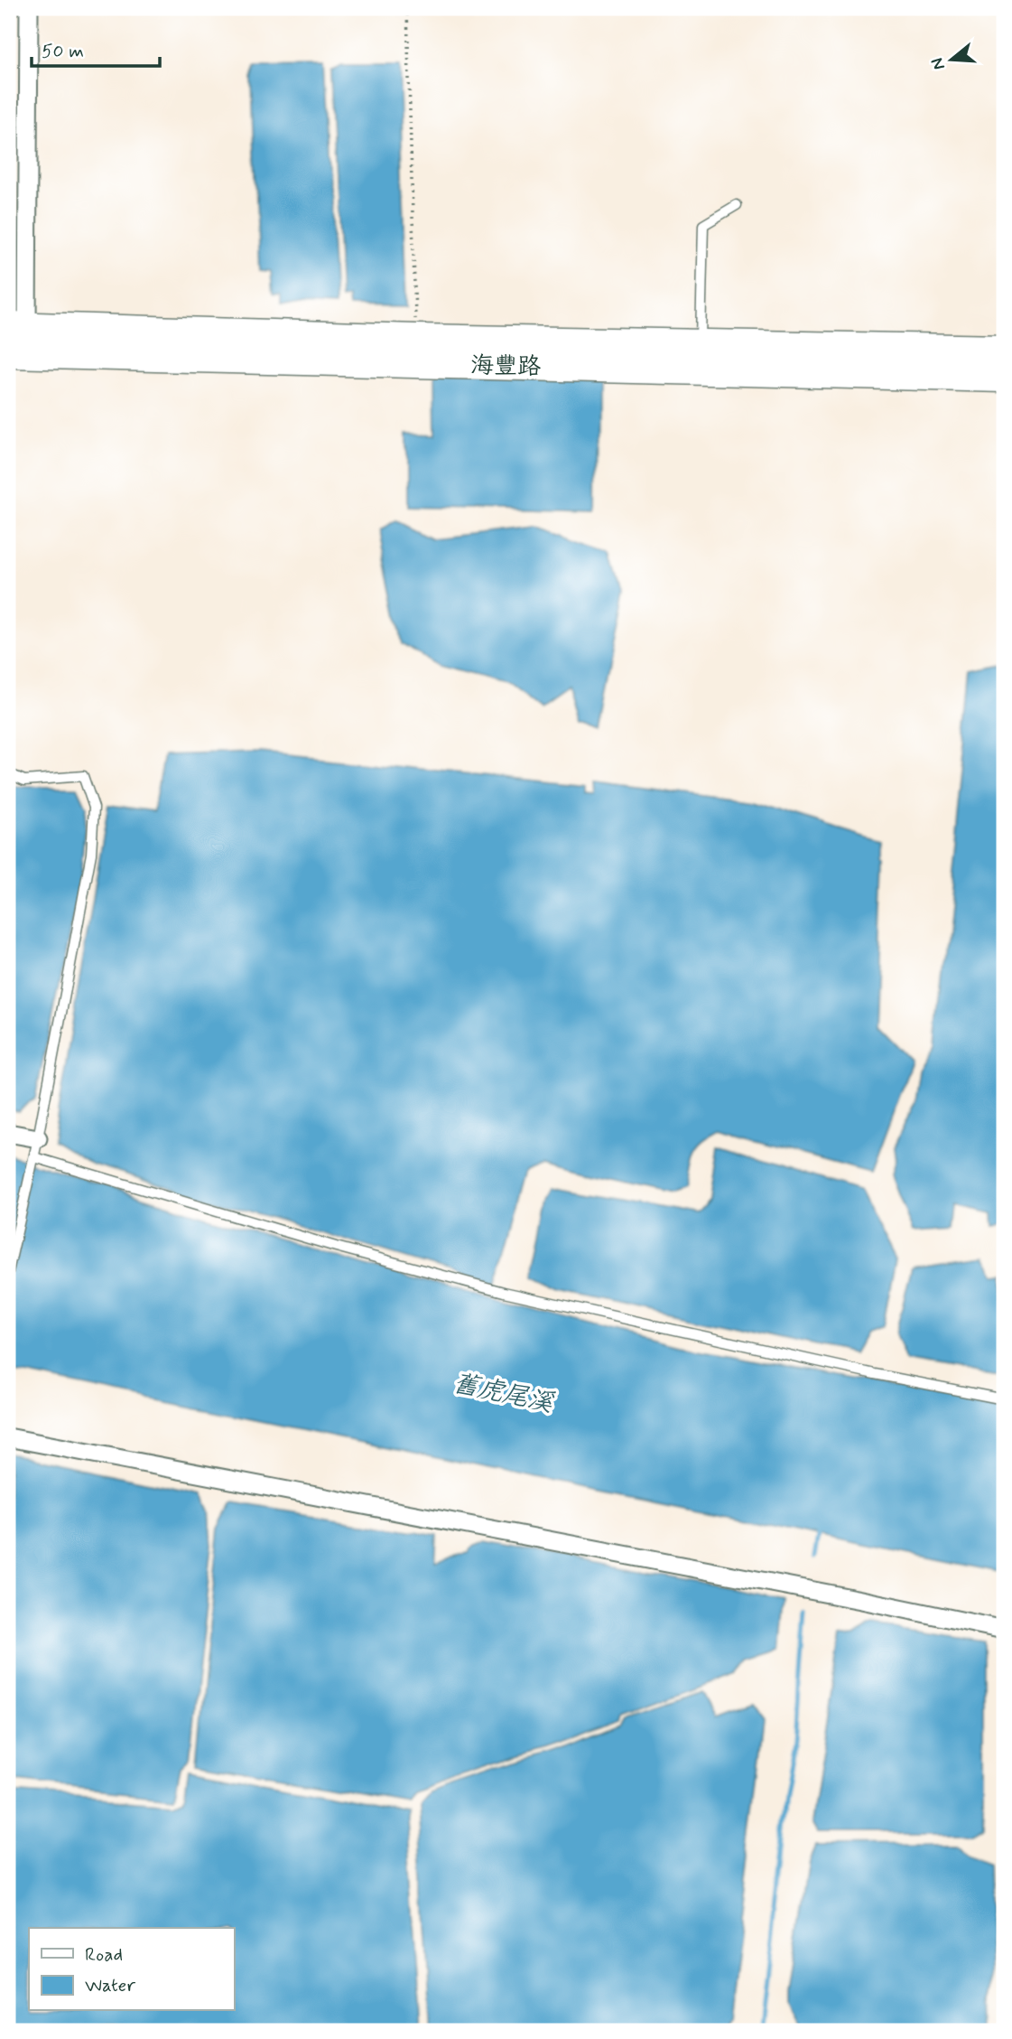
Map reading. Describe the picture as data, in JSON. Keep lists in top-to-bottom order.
{
  "streets": {
    "main road": ["海豐路"]
  },
  "water": ["舊虎尾溪"],
  "legend": ["Road", "Water"],
  "scale_bar": "50 m",
  "north": "left"
}
